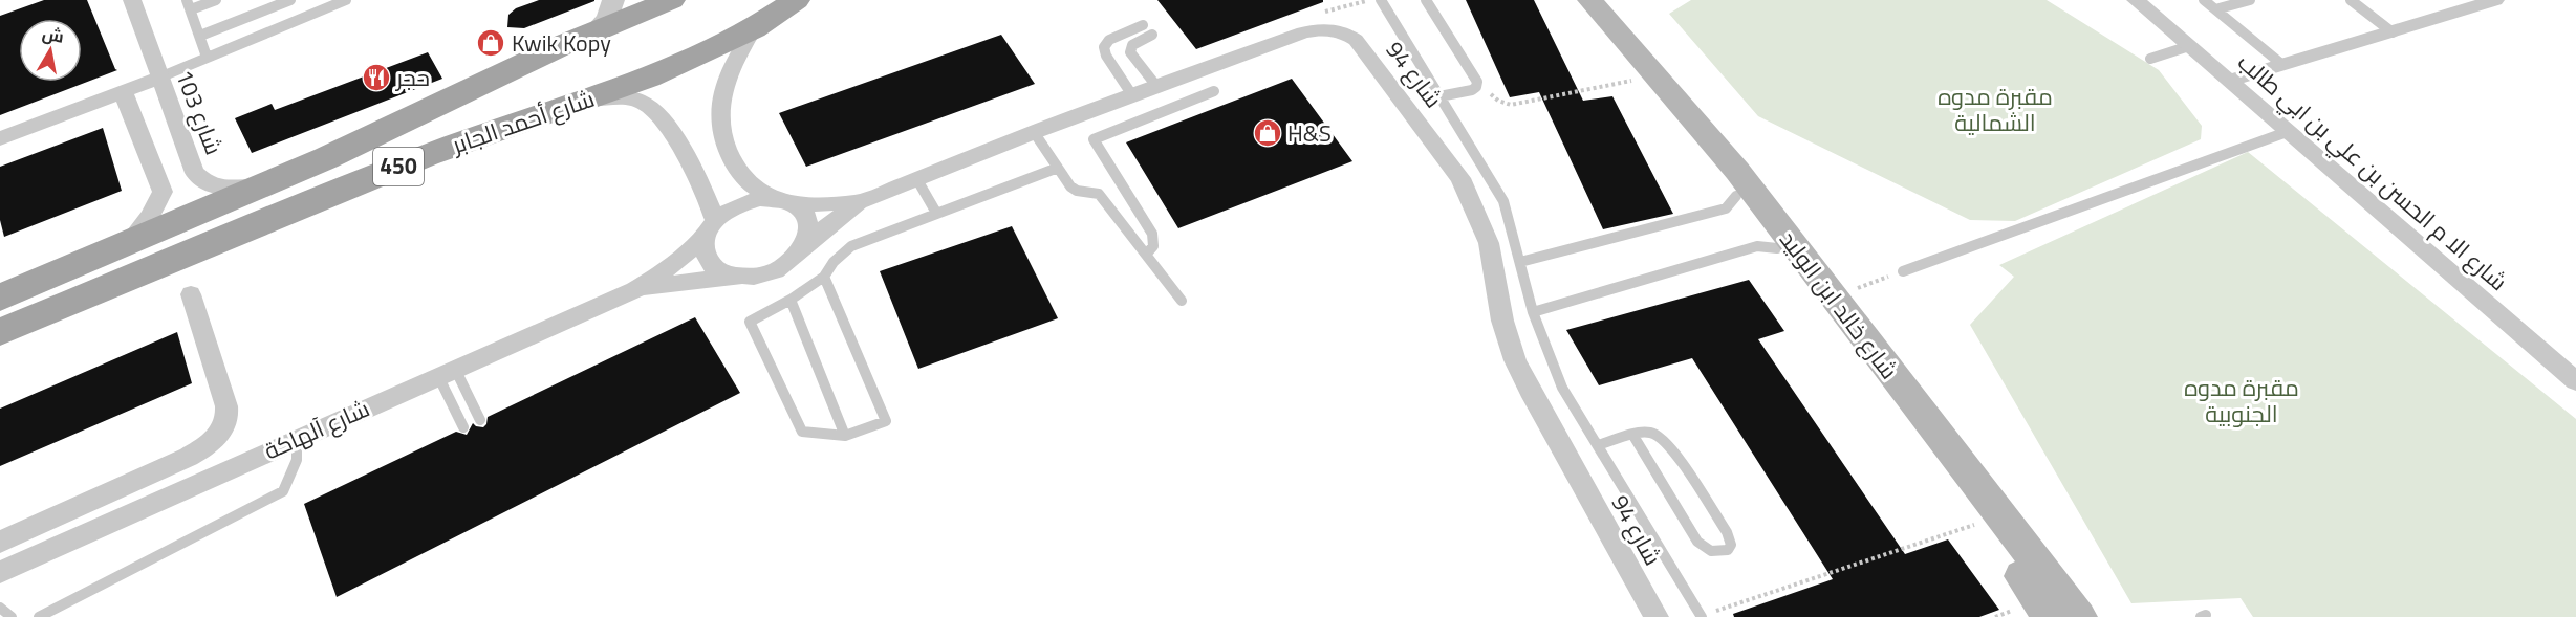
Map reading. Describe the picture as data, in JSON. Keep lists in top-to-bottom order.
{
  "streets": {
    "main road": ["شارع أحمد الجابر", "450", "شارع خالد ابن الوليد"],
    "street": [
      "شارع 94",
      "شارع 103",
      "شارع الا م الحسن بن علي بن ابي طالب",
      "شارع آلهاكة"
    ]
  },
  "crossings": [
    ["شارع 103", "شارع أحمد الجابر"]
  ],
  "parks": ["مقبرة مدوه الشمالية", "مقبرة مدوه الجنوبية"],
  "places": {
    "shop": ["Kwik Kopy", "H&S"],
    "restaurant": ["حجر"]
  },
  "north": "top"
}
